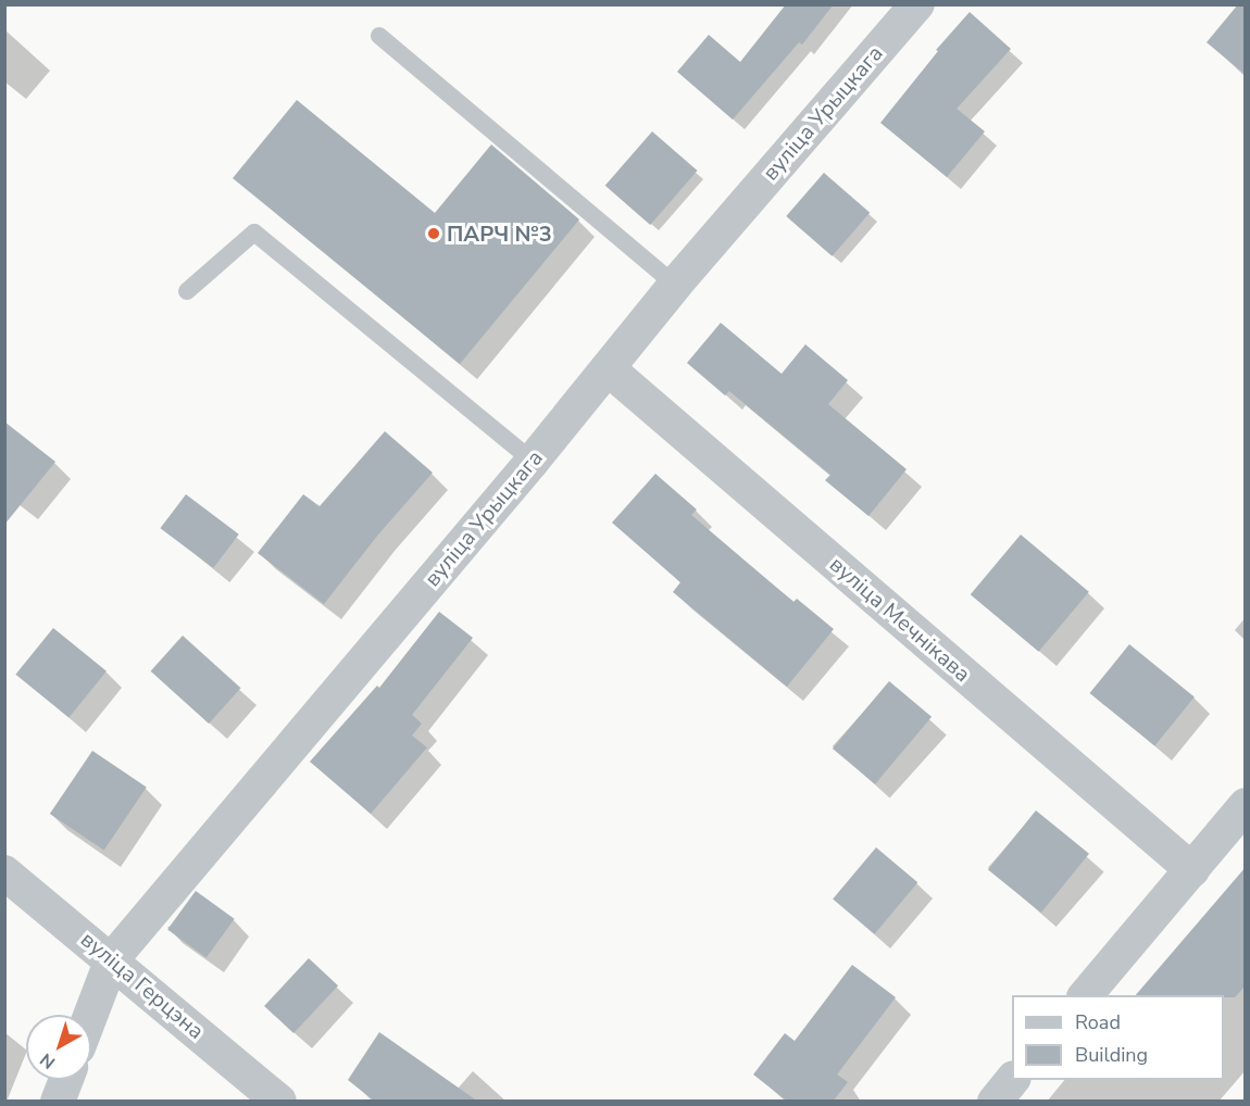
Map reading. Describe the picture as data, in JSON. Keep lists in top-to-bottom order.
{
  "streets": {
    "street": ["вуліца Урыцкага", "вуліца Мечнікава", "вуліца Герцэна"]
  },
  "crossings": [
    ["вуліца Урыцкага", "вуліца Мечнікава"],
    ["вуліца Урыцкага", "вуліца Герцэна"]
  ],
  "places": ["ПАРЧ №3"],
  "legend": ["Road", "Building"],
  "north": "bottom left"
}
